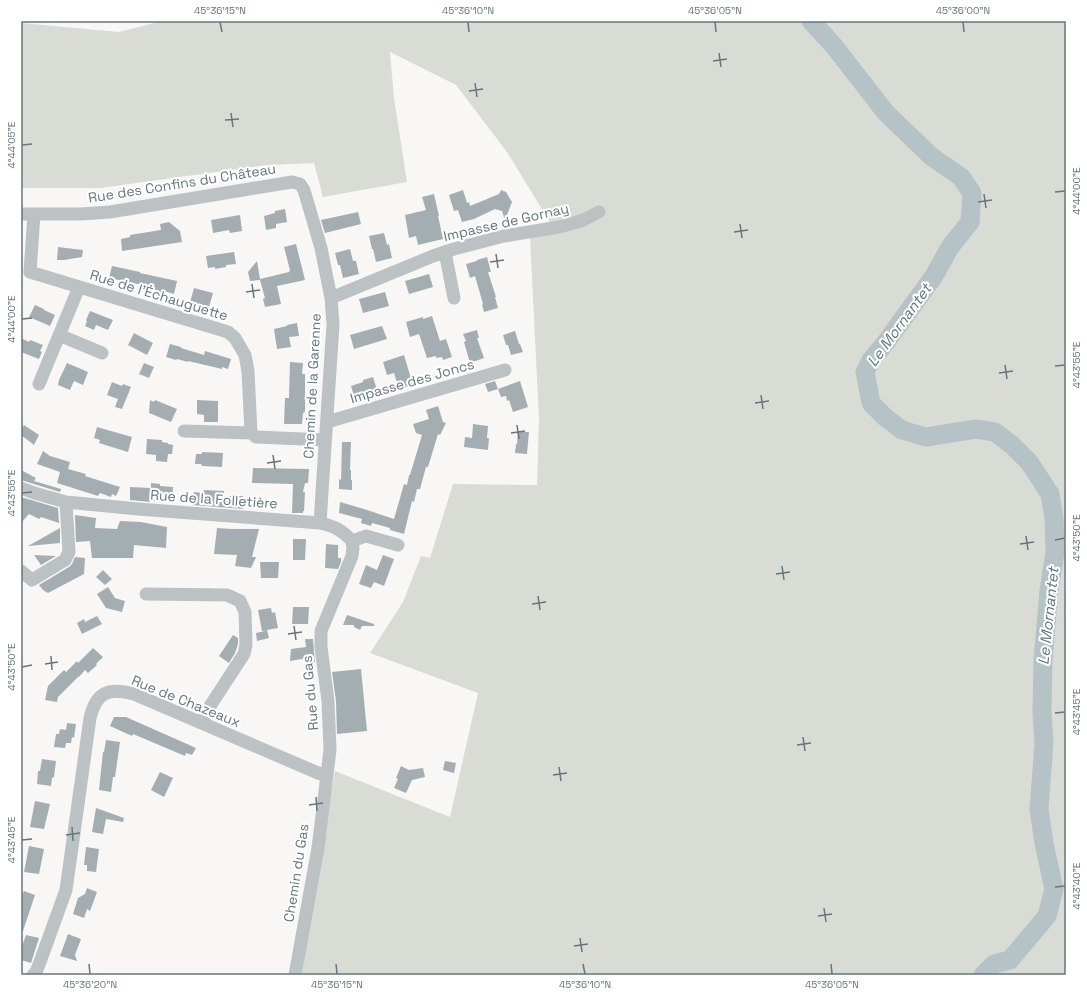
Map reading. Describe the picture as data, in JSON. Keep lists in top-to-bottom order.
{
  "streets": {
    "street": [
      "Rue des Confins du Château",
      "Impasse de Gornay",
      "Rue de l'Échauguette",
      "Impasse des Joncs",
      "Chemin de la Garenne",
      "Rue de la Folletière",
      "Rue du Gas",
      "Rue de Chazeaux",
      "Chemin du Gas"
    ]
  },
  "crossings": [
    ["Rue des Confins du Château", "Rue de l'Échauguette"],
    ["Rue des Confins du Château", "Chemin de la Garenne"],
    ["Impasse de Gornay", "Chemin de la Garenne"],
    ["Impasse des Joncs", "Chemin de la Garenne"],
    ["Chemin de la Garenne", "Rue de la Folletière"],
    ["Rue de la Folletière", "Rue du Gas"],
    ["Rue du Gas", "Rue de Chazeaux"],
    ["Rue du Gas", "Chemin du Gas"],
    ["Rue de Chazeaux", "Chemin du Gas"]
  ],
  "water": ["Le Mornantet"],
  "coordinates": [
    "45°36'15\"N",
    "45°36'10\"N",
    "45°36'05\"N",
    "45°36'00\"N",
    "4°44'05\"E",
    "4°44'00\"E",
    "4°43'55\"E",
    "4°43'50\"E",
    "4°43'45\"E",
    "4°43'40\"E",
    "45°36'20\"N"
  ]
}
